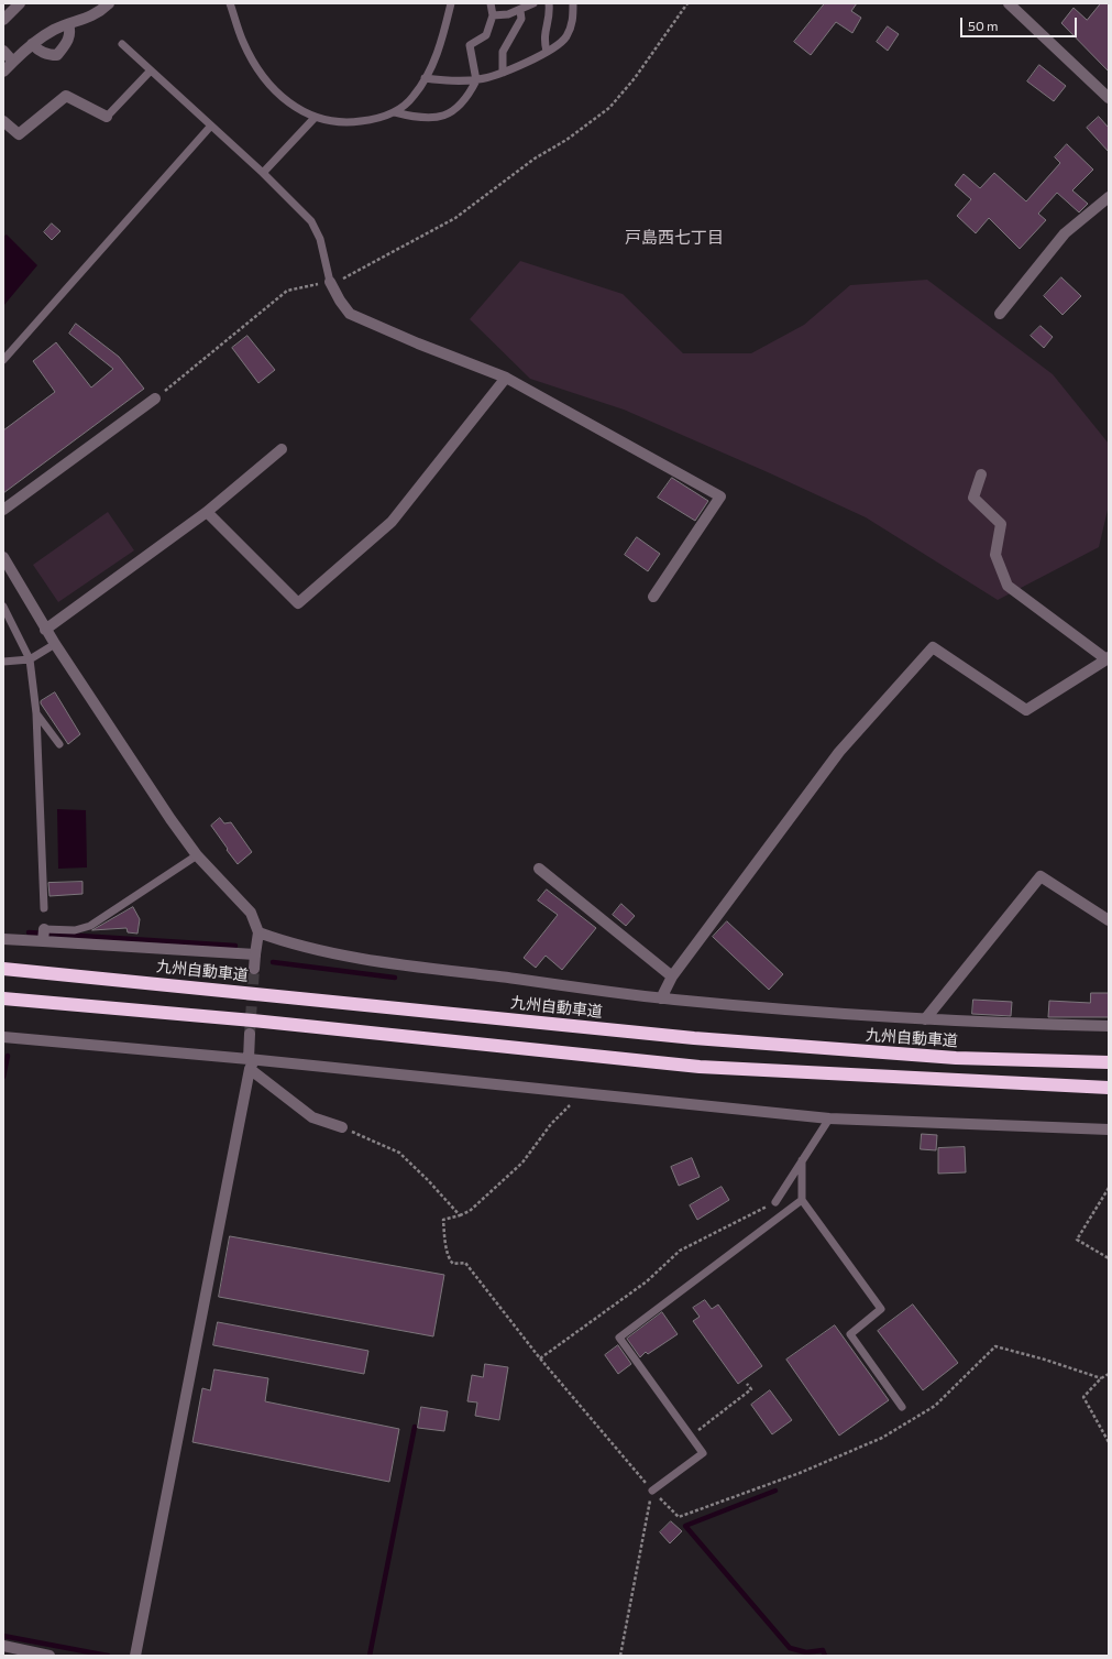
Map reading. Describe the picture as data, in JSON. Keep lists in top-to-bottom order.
{
  "streets": {
    "highway": ["九州自動車道"]
  },
  "districts": ["戸島西七丁目"],
  "scale_bar": "50 m"
}
